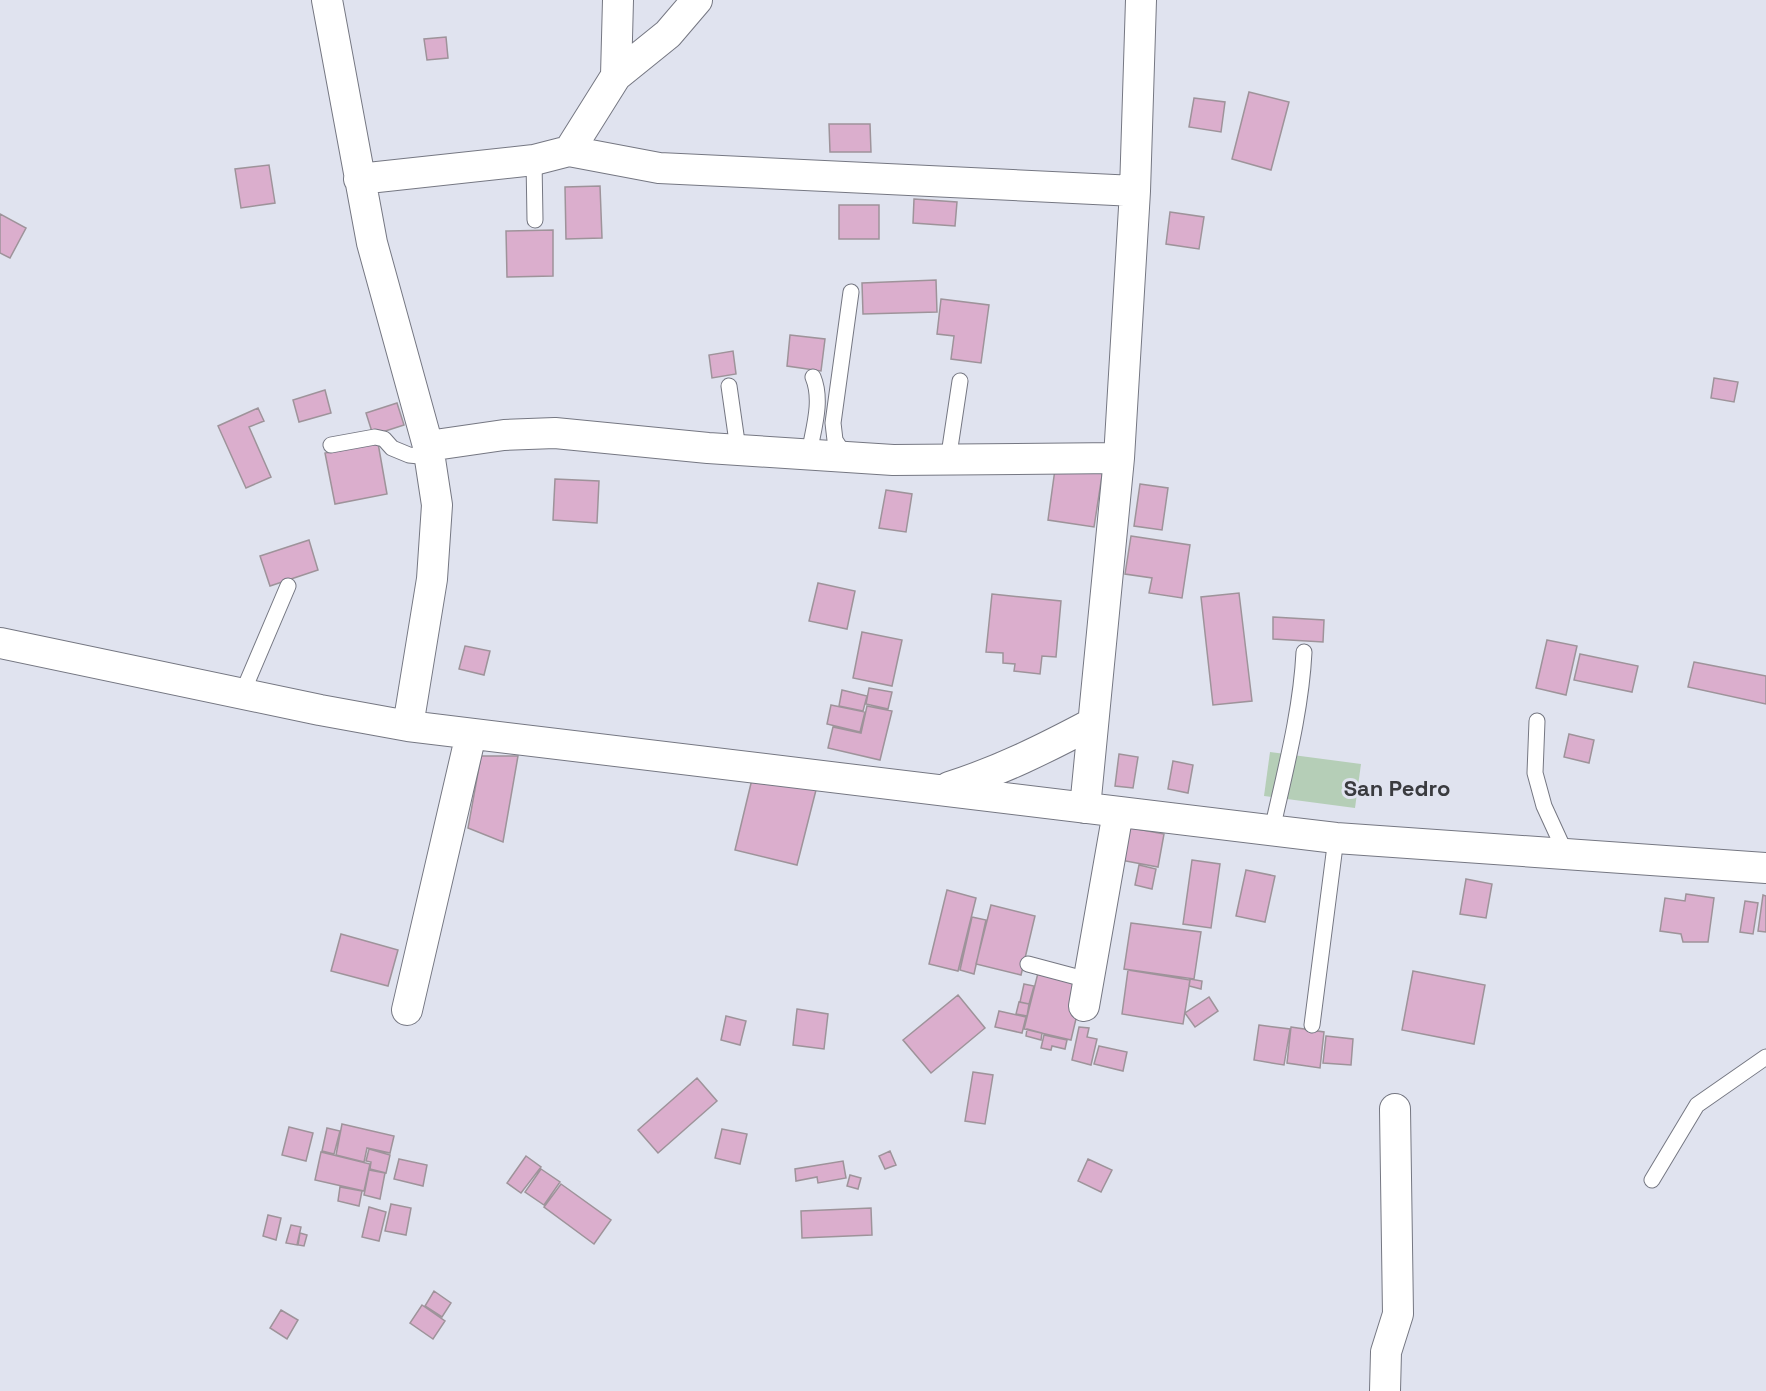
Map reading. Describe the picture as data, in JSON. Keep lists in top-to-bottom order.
{
  "districts": ["San Pedro"]
}
